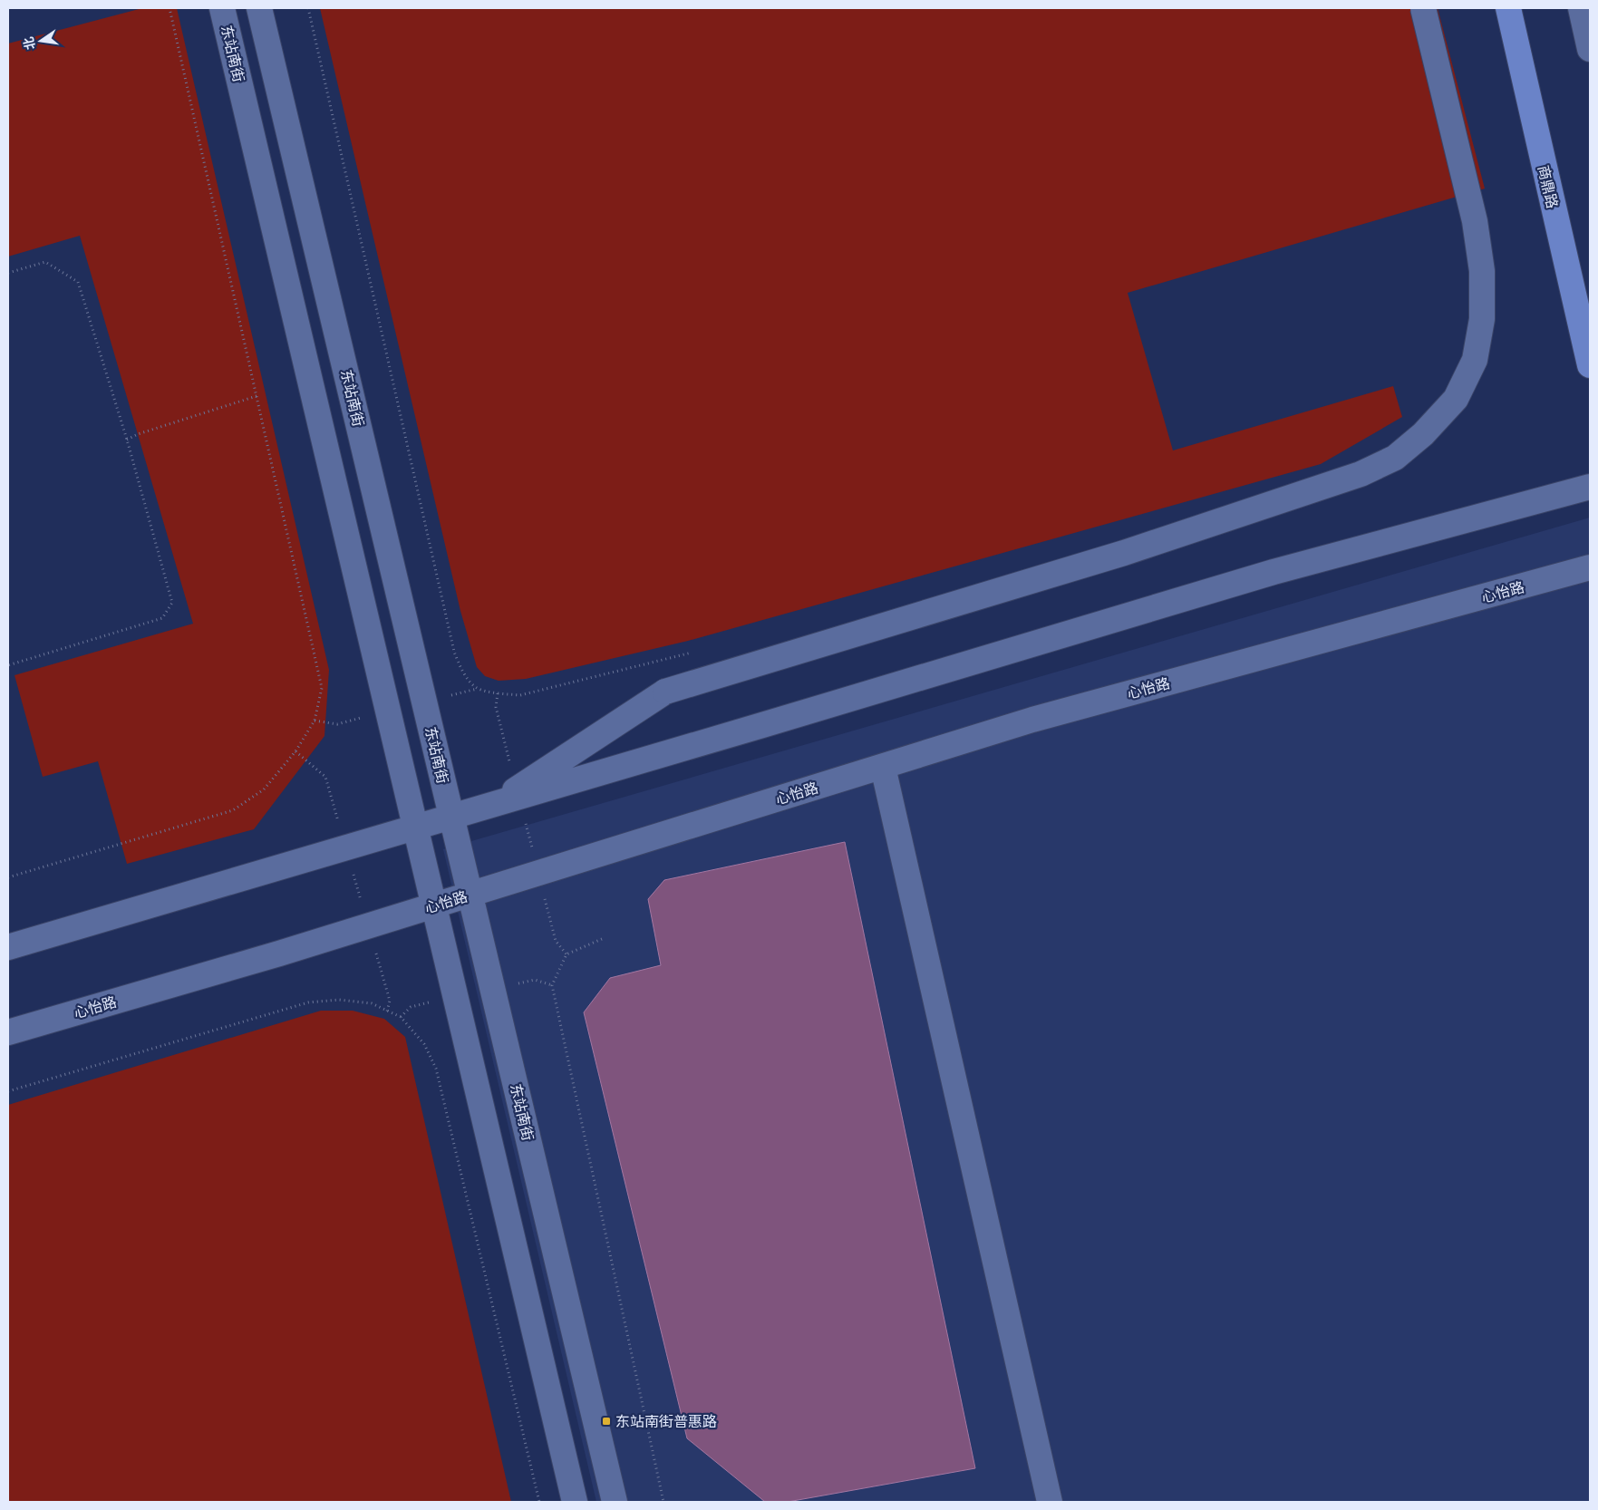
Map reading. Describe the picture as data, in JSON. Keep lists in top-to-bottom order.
{
  "streets": {
    "main road": ["商鼎路"],
    "street": ["东站南街", "心怡路"]
  },
  "crossings": [
    ["东站南街", "心怡路"]
  ],
  "places": {
    "transit": ["东站南街普惠路"]
  },
  "north": "left"
}
